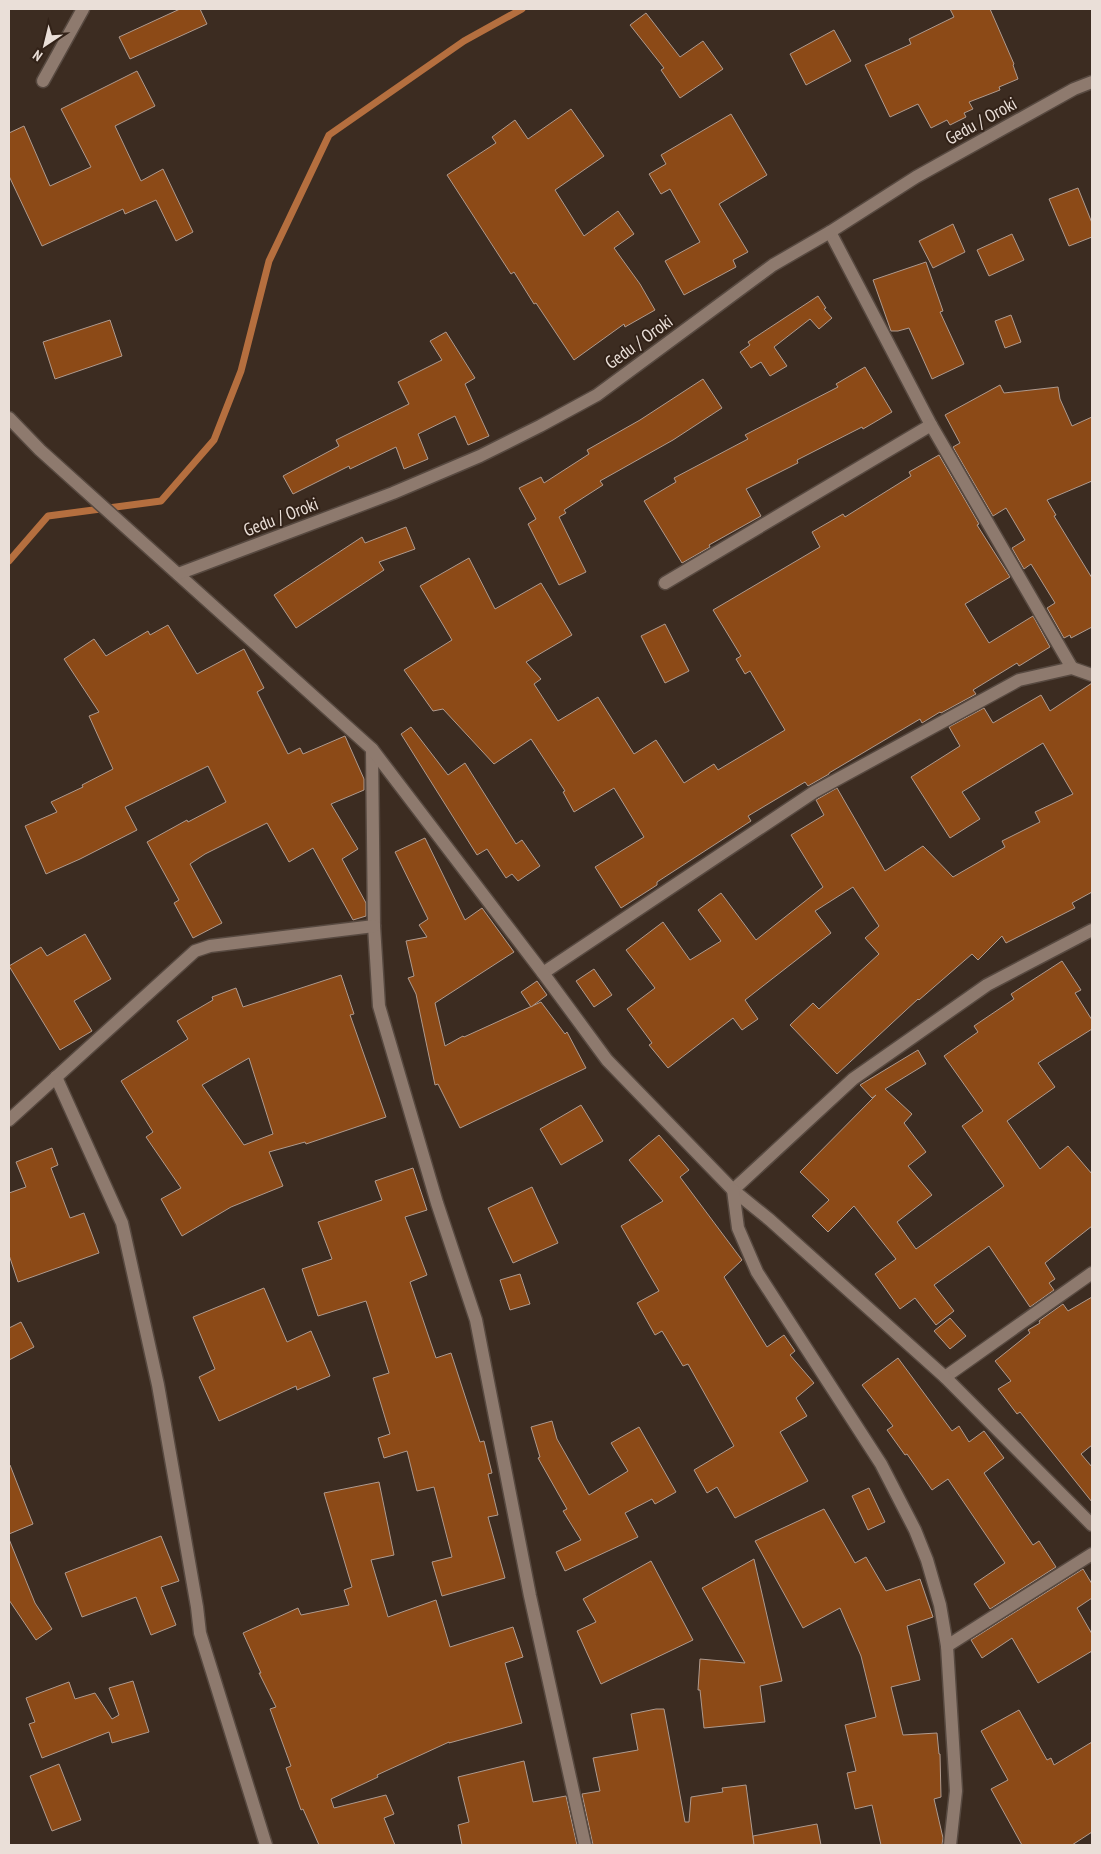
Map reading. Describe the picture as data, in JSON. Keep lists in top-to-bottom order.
{
  "streets": {
    "street": ["Gedu / Oroki"]
  },
  "north": "bottom left"
}
